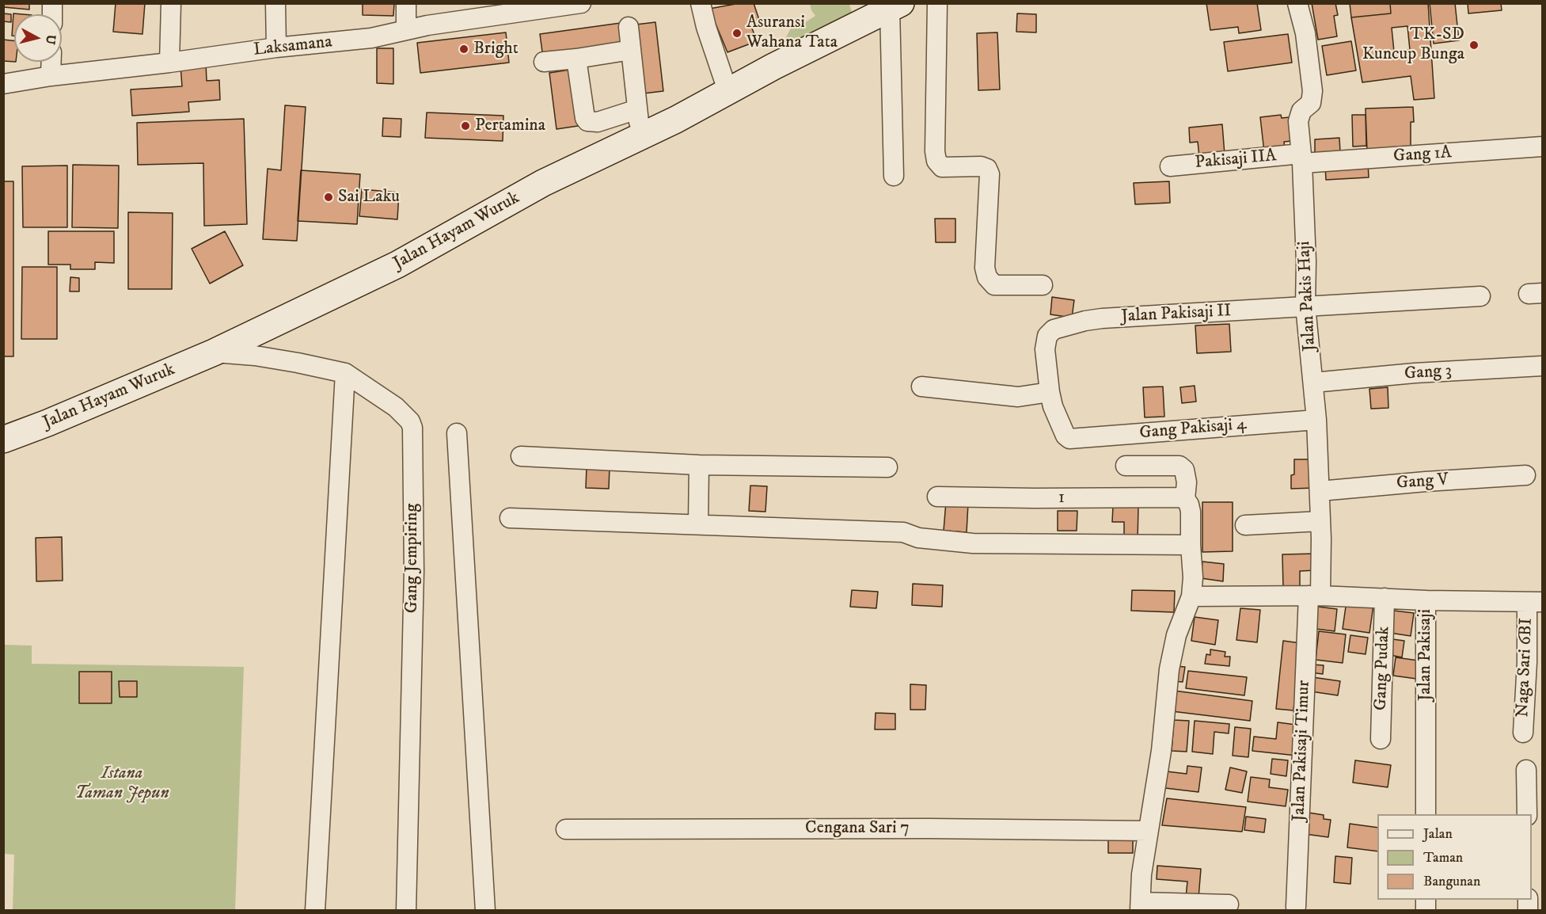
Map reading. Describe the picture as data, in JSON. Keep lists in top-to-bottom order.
{
  "streets": {
    "main road": ["Jalan Hayam Wuruk"],
    "street": [
      "Laksamana",
      "Gang 1A",
      "Pakisaji IIA",
      "Jalan Pakis Haji",
      "Jalan Pakisaji II",
      "Gang 3",
      "Gang Pakisaji 4",
      "Gang V",
      "1",
      "Gang Jempiring",
      "Jalan Pakisaji",
      "Naga Sari 6BI",
      "Gang Pudak",
      "Jalan Pakisaji Timur",
      "Cengana Sari 7"
    ]
  },
  "crossings": [
    ["Gang 1A", "Pakisaji IIA"],
    ["Gang 1A", "Jalan Pakis Haji"],
    ["Pakisaji IIA", "Jalan Pakis Haji"],
    ["Jalan Hayam Wuruk", "Gang Jempiring"],
    ["Jalan Pakis Haji", "Jalan Pakisaji II"],
    ["Jalan Pakis Haji", "Gang 3"],
    ["Jalan Pakis Haji", "Gang Pakisaji 4"],
    ["Jalan Pakis Haji", "Gang V"],
    ["Jalan Pakis Haji", "Jalan Pakisaji"],
    ["Jalan Pakis Haji", "Jalan Pakisaji Timur"],
    ["Jalan Pakisaji II", "Gang Pakisaji 4"],
    ["Jalan Pakisaji", "Gang Pudak"],
    ["Jalan Pakisaji", "Jalan Pakisaji Timur"]
  ],
  "parks": ["Istana Taman Jepun"],
  "places": [
    "Asuransi Wahana Tata",
    "TK-SD Kuncup Bunga",
    "Bright",
    "Pertamina",
    "Sai Laku"
  ],
  "legend": ["Jalan", "Taman", "Bangunan"],
  "north": "right"
}
